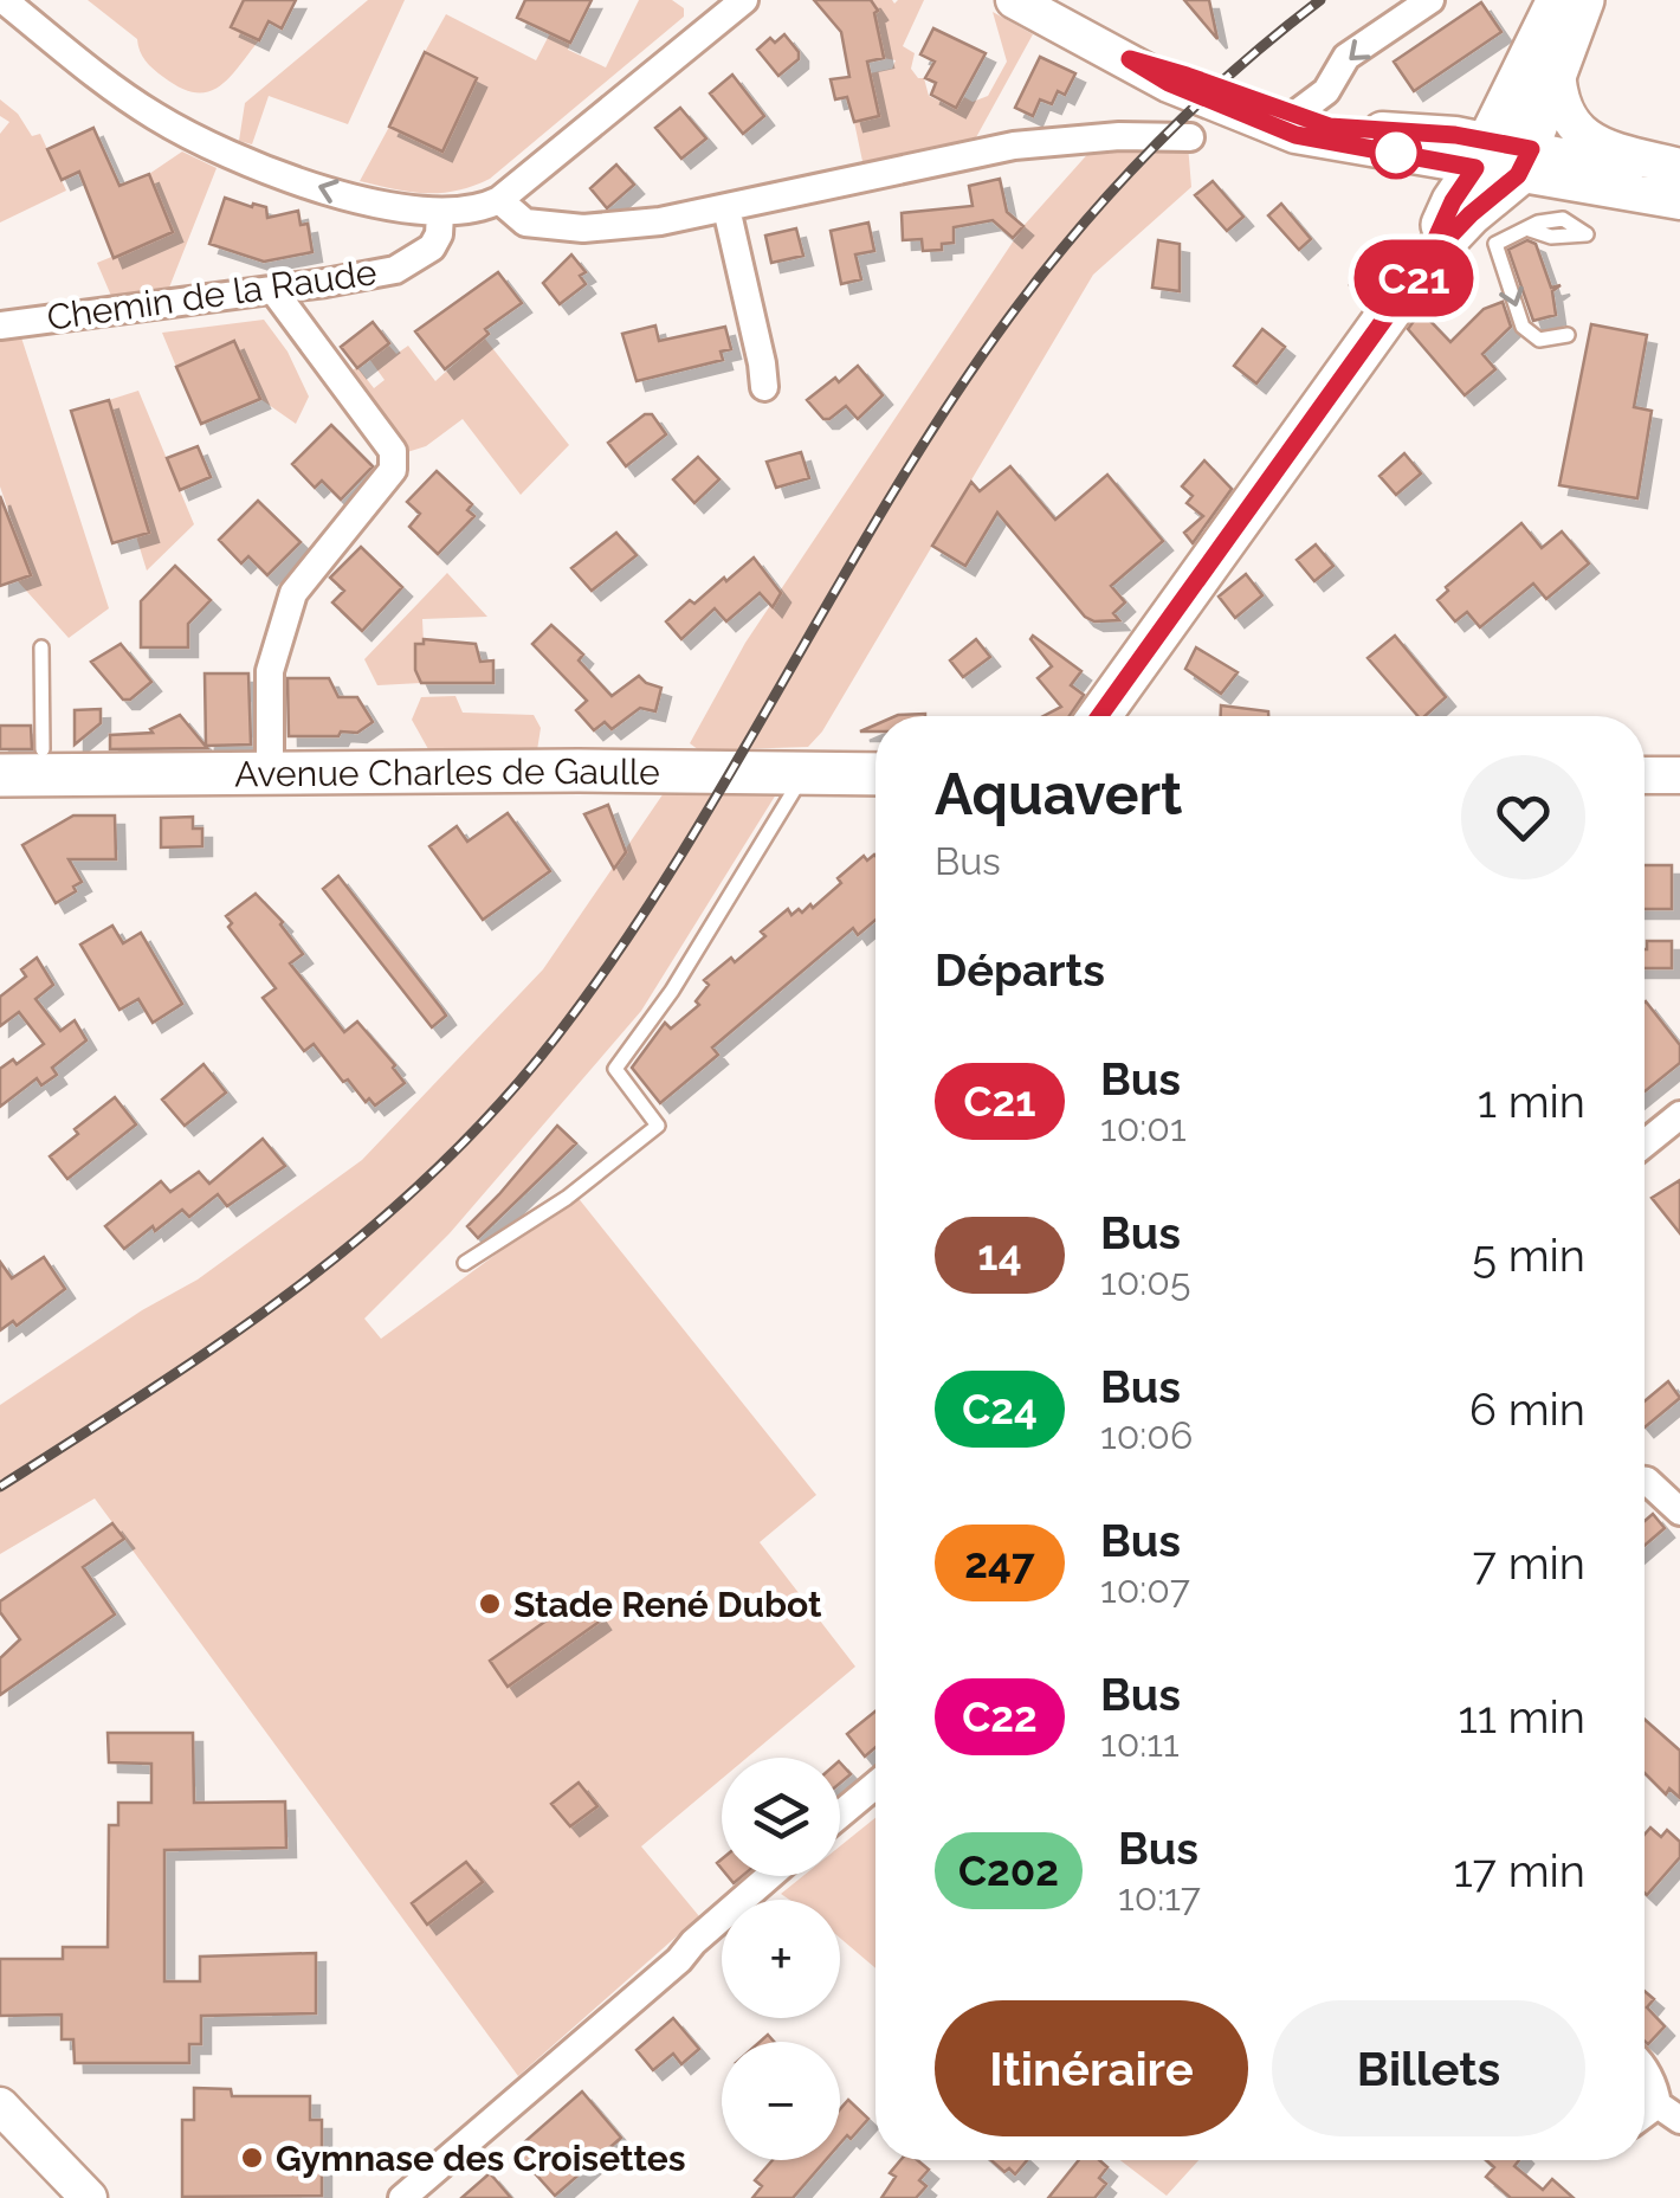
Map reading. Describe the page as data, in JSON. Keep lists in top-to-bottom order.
{
  "streets": {
    "main road": ["Avenue Charles de Gaulle"],
    "street": ["Chemin de la Raude"]
  },
  "places": ["Stade René Dubot", "Gymnase des Croisettes"],
  "lines": ["bus line C21"],
  "page": {
    "on_map": "C21",
    "heading": [
      ["Aquavert", "Bus"],
      "Départs"
    ],
    "list": [
      {
        "mark": "C21",
        "name": "Bus",
        "note": "10:01",
        "value": "1 min"
      },
      {
        "mark": "14",
        "name": "Bus",
        "note": "10:05",
        "value": "5 min"
      },
      {
        "mark": "C24",
        "name": "Bus",
        "note": "10:06",
        "value": "6 min"
      },
      {
        "mark": "247",
        "name": "Bus",
        "note": "10:07",
        "value": "7 min"
      },
      {
        "mark": "C22",
        "name": "Bus",
        "note": "10:11",
        "value": "11 min"
      },
      {
        "mark": "C202",
        "name": "Bus",
        "note": "10:17",
        "value": "17 min"
      }
    ],
    "map_buttons": ["+", "−"],
    "buttons": ["Itinéraire", "Billets"]
  }
}
